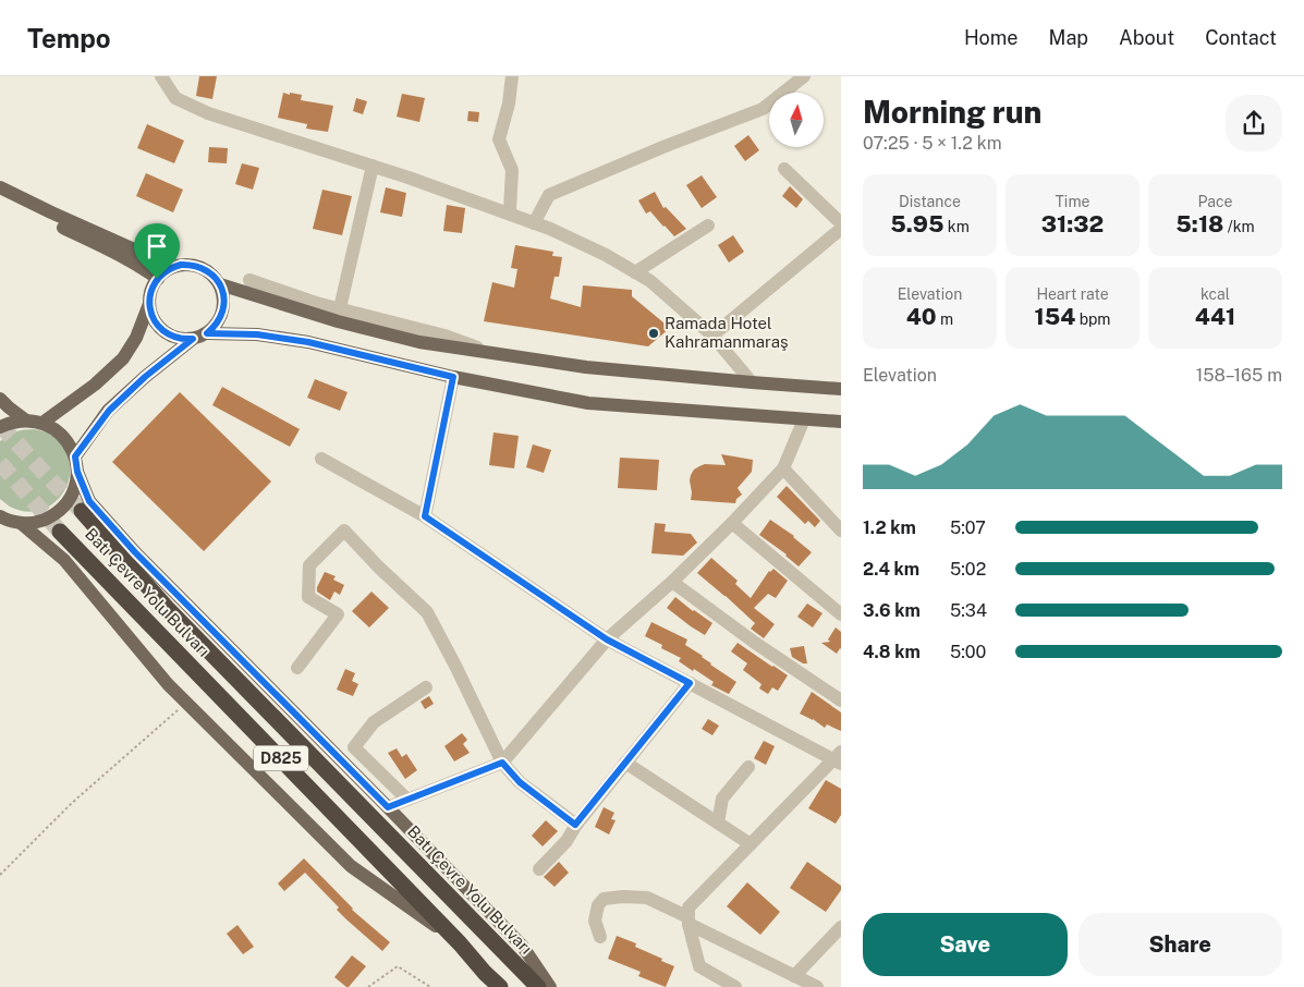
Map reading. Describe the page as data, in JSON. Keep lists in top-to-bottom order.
{
  "streets": {
    "highway": ["Batı Çevre Yolu Bulvarı", "D825"]
  },
  "places": ["Ramada Hotel Kahramanmaraş"],
  "north": "top",
  "page": {
    "header": "Tempo",
    "nav": [
      "Home",
      "Map",
      "About",
      "Contact"
    ],
    "heading": ["Morning run", "07:25 · 5 × 1.2 km"],
    "stats": [
      ["Distance", "5.95 km"],
      ["Time", "31:32"],
      ["Pace", "5:18 /km"],
      ["Elevation", "40 m"],
      ["Heart rate", "154 bpm"],
      ["kcal", "441"]
    ],
    "chart": ["Elevation", "158–165 m"],
    "list": [
      {
        "name": "1.2 km",
        "note": "5:07"
      },
      {
        "name": "2.4 km",
        "note": "5:02"
      },
      {
        "name": "3.6 km",
        "note": "5:34"
      },
      {
        "name": "4.8 km",
        "note": "5:00"
      }
    ],
    "buttons": ["Save", "Share"]
  }
}
